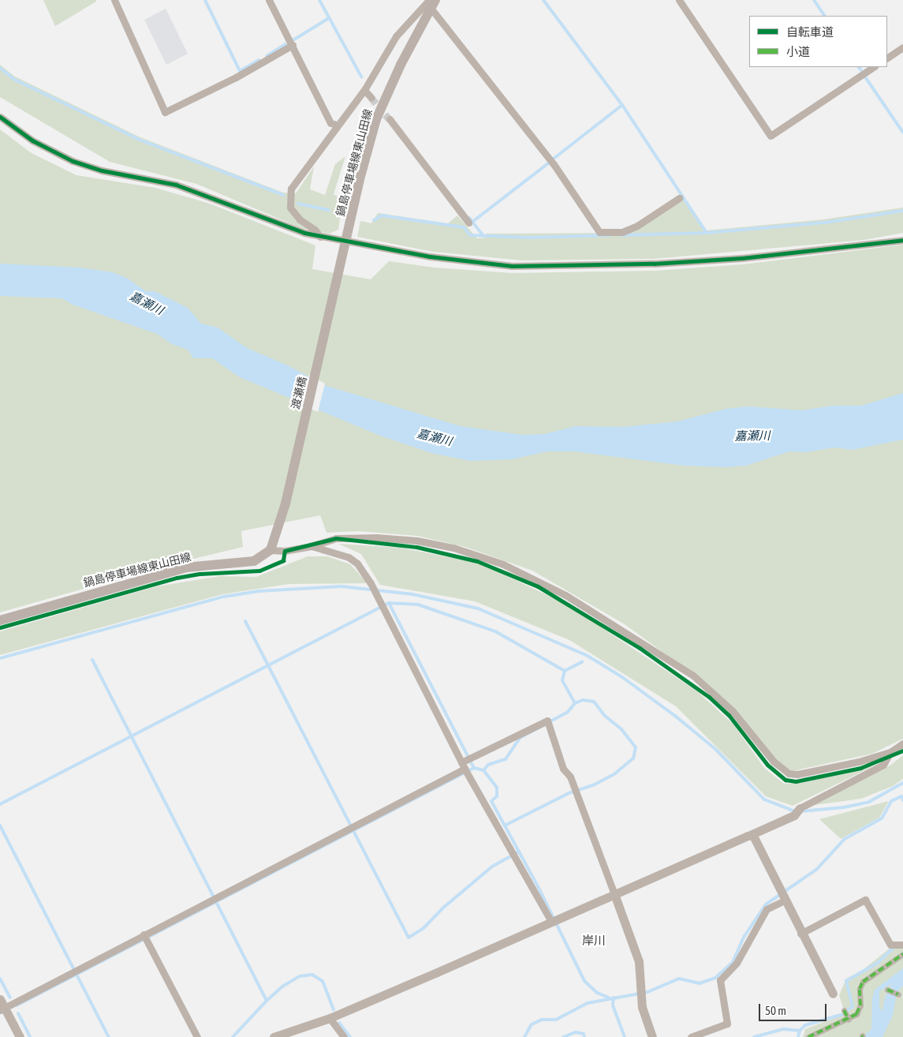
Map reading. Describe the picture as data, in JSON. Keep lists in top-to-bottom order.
{
  "streets": {
    "main road": ["鍋島停車場線東山田線", "渡瀬橋"]
  },
  "crossings": [
    ["鍋島停車場線東山田線", "渡瀬橋"]
  ],
  "districts": ["岸川"],
  "water": ["嘉瀬川"],
  "legend": ["自転車道", "小道"],
  "scale_bar": "50 m"
}
